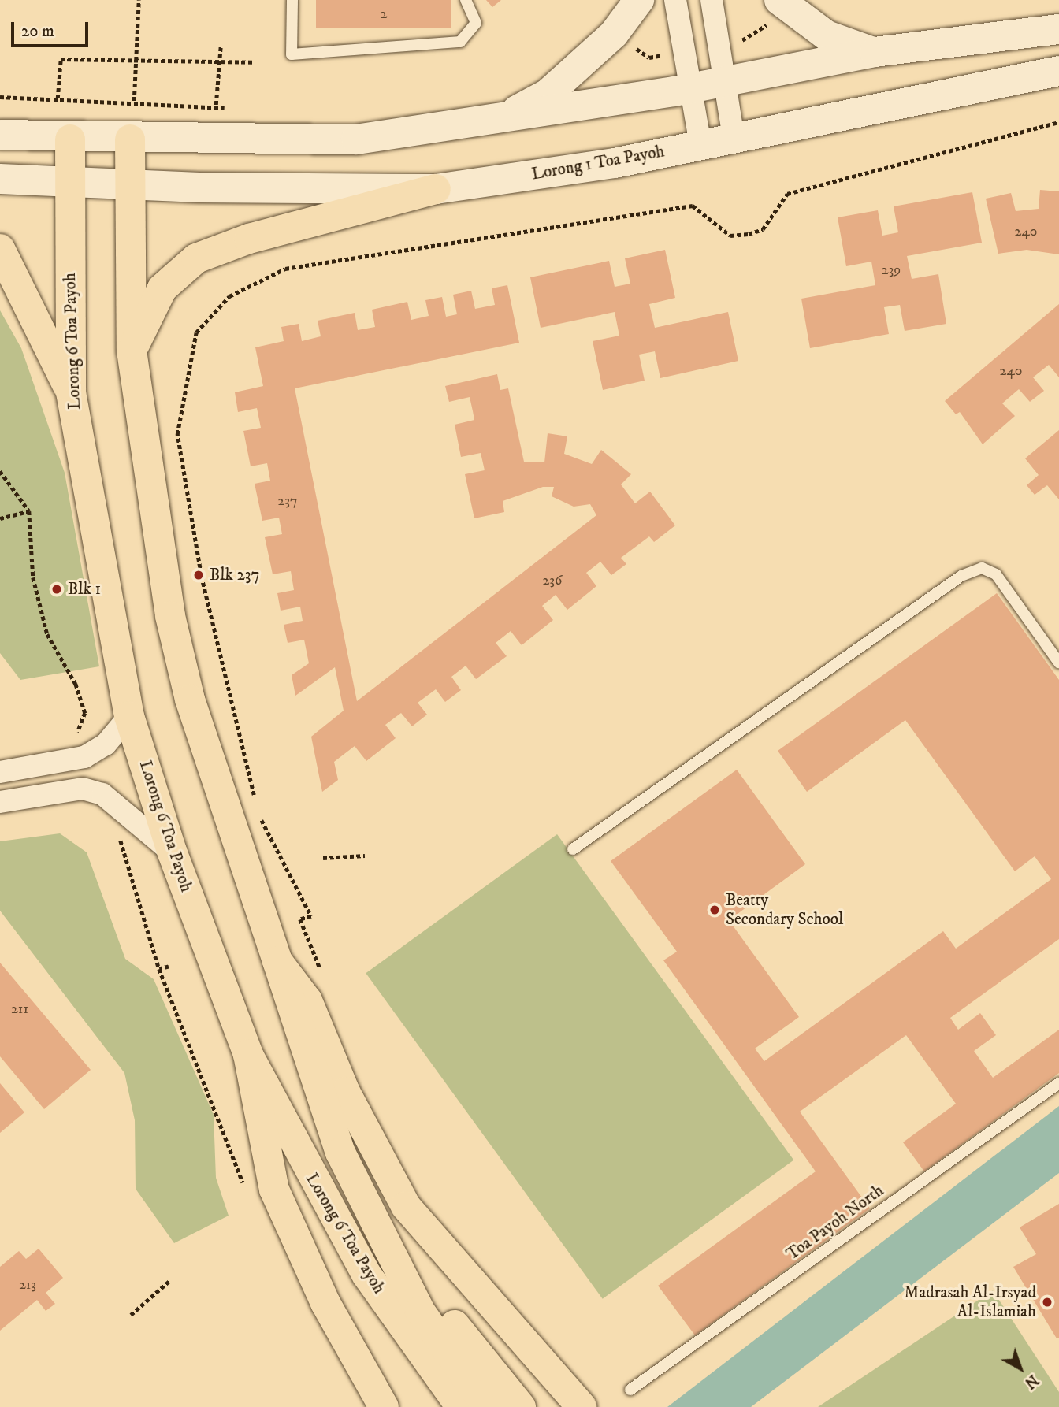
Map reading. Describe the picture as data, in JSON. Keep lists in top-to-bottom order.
{
  "streets": {
    "main road": ["Lorong 1 Toa Payoh", "Lorong 6 Toa Payoh"],
    "lane": ["Toa Payoh North"]
  },
  "places": [
    "Blk 237",
    "Blk 1",
    "Beatty Secondary School",
    "Madrasah Al-Irsyad Al-Islamiah"
  ],
  "house_numbers": [
    "2",
    "240",
    "239",
    "240",
    "237",
    "236",
    "211",
    "213"
  ],
  "scale_bar": "20 m",
  "north": "bottom right"
}
